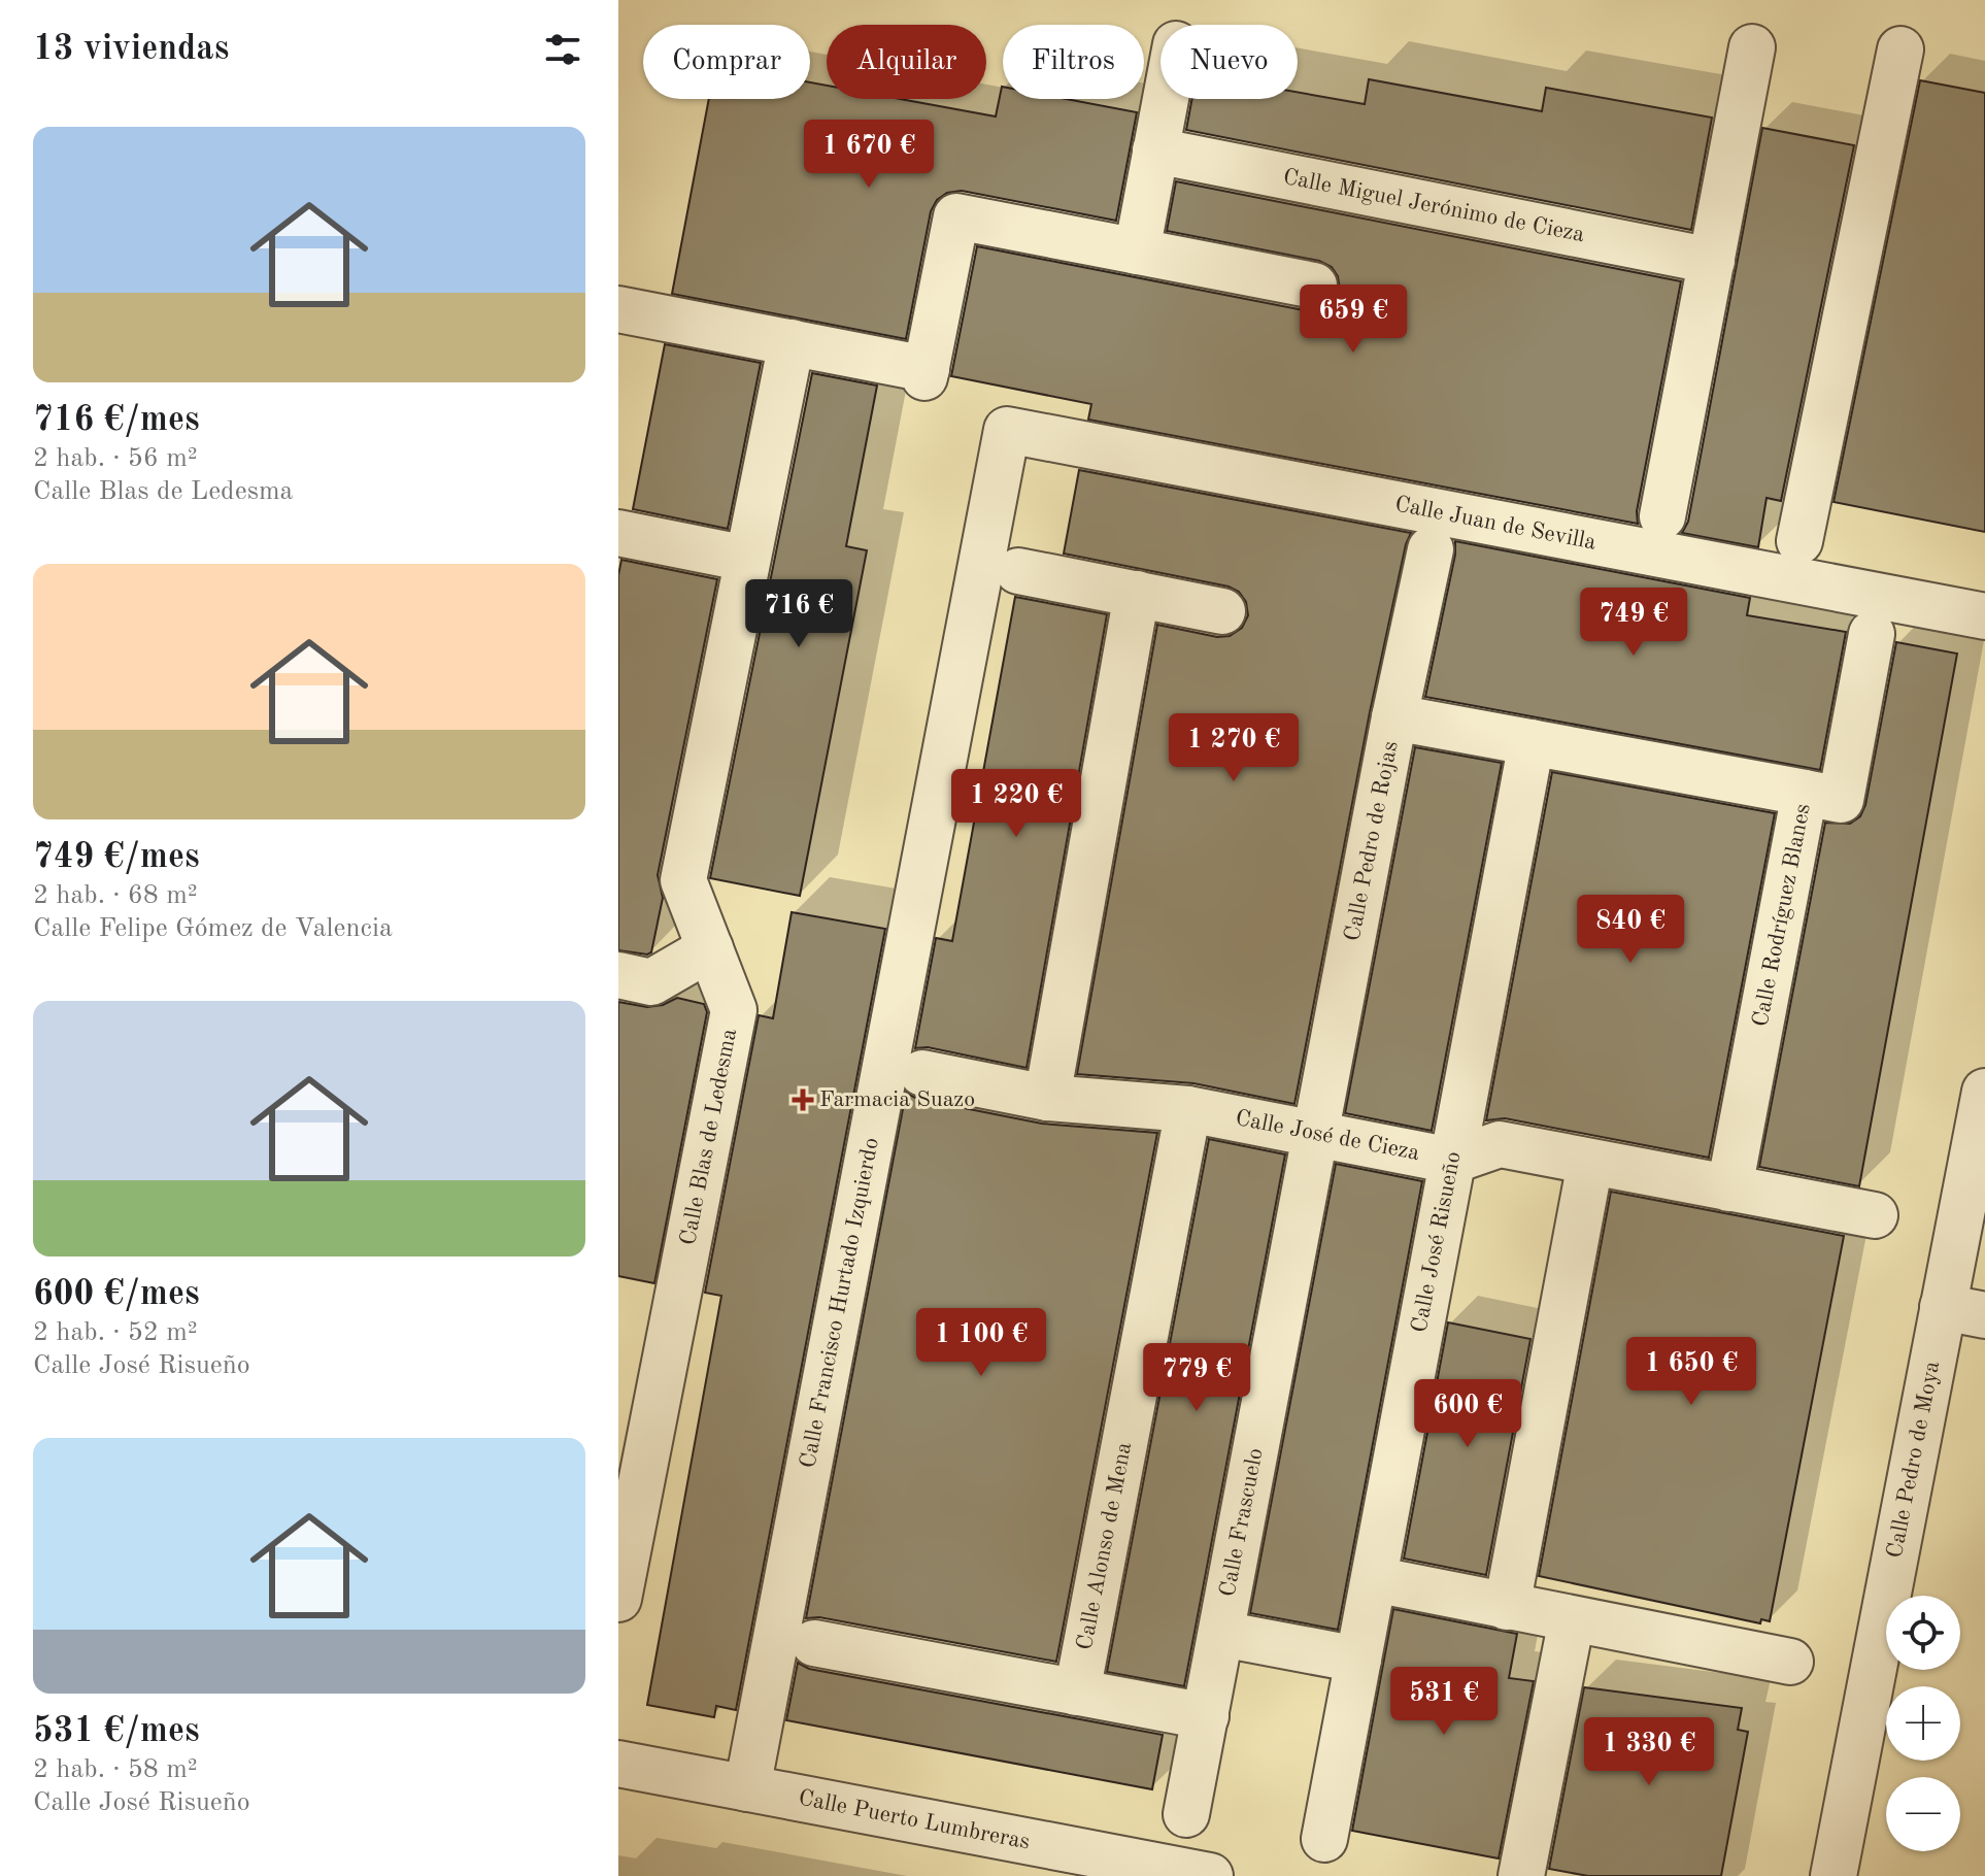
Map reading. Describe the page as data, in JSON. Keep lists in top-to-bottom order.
{
  "streets": {
    "street": [
      "Calle Miguel Jerónimo de Cieza",
      "Calle Juan de Sevilla",
      "Calle Pedro de Rojas",
      "Calle Rodríguez Blanes",
      "Calle José de Cieza",
      "Calle Blas de Ledesma",
      "Calle José Risueño",
      "Calle Francisco Hurtado Izquierdo",
      "Calle Pedro de Moya",
      "Calle Frascuelo",
      "Calle Alonso de Mena",
      "Calle Puerto Lumbreras"
    ]
  },
  "crossings": [
    ["Calle Juan de Sevilla", "Calle Francisco Hurtado Izquierdo"],
    ["Calle Pedro de Rojas", "Calle José de Cieza"],
    ["Calle Pedro de Rojas", "Calle Frascuelo"],
    ["Calle Rodríguez Blanes", "Calle José de Cieza"],
    ["Calle José de Cieza", "Calle José Risueño"],
    ["Calle José de Cieza", "Calle Frascuelo"],
    ["Calle José de Cieza", "Calle Alonso de Mena"],
    ["Calle Francisco Hurtado Izquierdo", "Calle Puerto Lumbreras"]
  ],
  "places": {
    "health": ["Farmacia Suazo"]
  },
  "page": {
    "heading": "13 viviendas",
    "chip": [
      "Comprar",
      "Alquilar",
      "Filtros",
      "Nuevo"
    ],
    "list": [
      {
        "name": "716 €/mes",
        "note": "2 hab. · 56 m² · Calle Blas de Ledesma"
      },
      {
        "name": "749 €/mes",
        "note": "2 hab. · 68 m² · Calle Felipe Gómez de Valencia"
      },
      {
        "name": "600 €/mes",
        "note": "2 hab. · 52 m² · Calle José Risueño"
      },
      {
        "name": "531 €/mes",
        "note": "2 hab. · 58 m² · Calle José Risueño"
      }
    ],
    "price": [
      "1 670 €",
      "659 €",
      "716 €",
      "749 €",
      "1 270 €",
      "1 220 €",
      "840 €",
      "1 100 €",
      "1 650 €",
      "779 €",
      "600 €",
      "531 €",
      "1 330 €"
    ],
    "map_buttons": ["+", "−"]
  }
}
